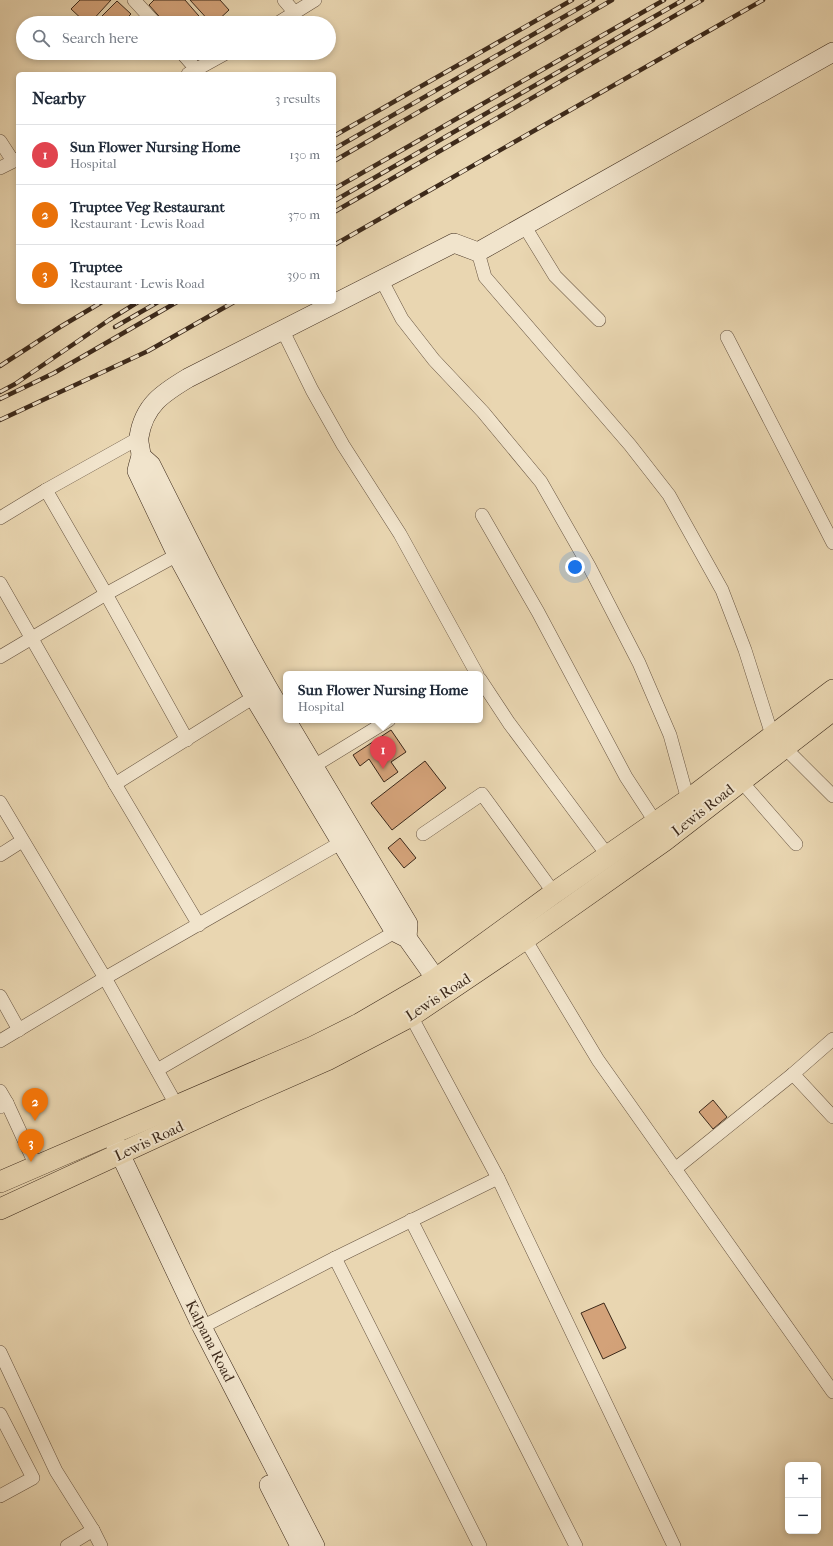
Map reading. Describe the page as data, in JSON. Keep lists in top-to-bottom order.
{
  "streets": {
    "main road": ["Lewis Road"],
    "street": ["Kalpana Road"]
  },
  "crossings": [
    ["Lewis Road", "Kalpana Road"]
  ],
  "page": {
    "search": "Search here",
    "heading": ["Nearby", "3 results"],
    "list": [
      {
        "mark": "1",
        "name": "Sun Flower Nursing Home",
        "note": "Hospital",
        "value": "130 m"
      },
      {
        "mark": "2",
        "name": "Truptee Veg Restaurant",
        "note": "Restaurant · Lewis Road",
        "value": "370 m"
      },
      {
        "mark": "3",
        "name": "Truptee",
        "note": "Restaurant · Lewis Road",
        "value": "390 m"
      }
    ],
    "popup": ["Sun Flower Nursing Home", "Hospital"],
    "pins": ["1", "2", "3"],
    "map_buttons": ["+", "−"]
  }
}
